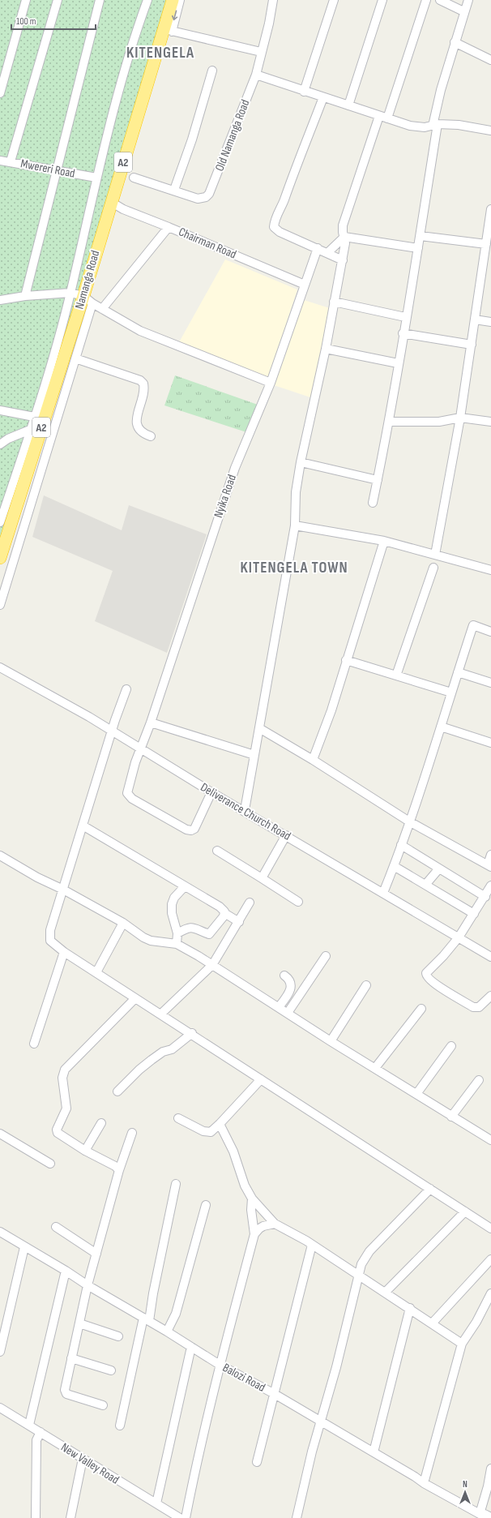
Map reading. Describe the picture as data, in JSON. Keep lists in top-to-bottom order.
{
  "streets": {
    "highway": ["A2", "Namanga Road"],
    "street": [
      "Old Namanga Road",
      "Mwereri Road",
      "Chairman Road",
      "Nyika Road",
      "Deliverance Church Road",
      "Balozi Road",
      "New Valley Road"
    ]
  },
  "crossings": [
    ["Chairman Road", "Namanga Road"],
    ["Chairman Road", "Nyika Road"],
    ["Nyika Road", "Deliverance Church Road"]
  ],
  "districts": ["KITENGELA", "KITENGELA TOWN"],
  "scale_bar": "100 m",
  "north": "top"
}
